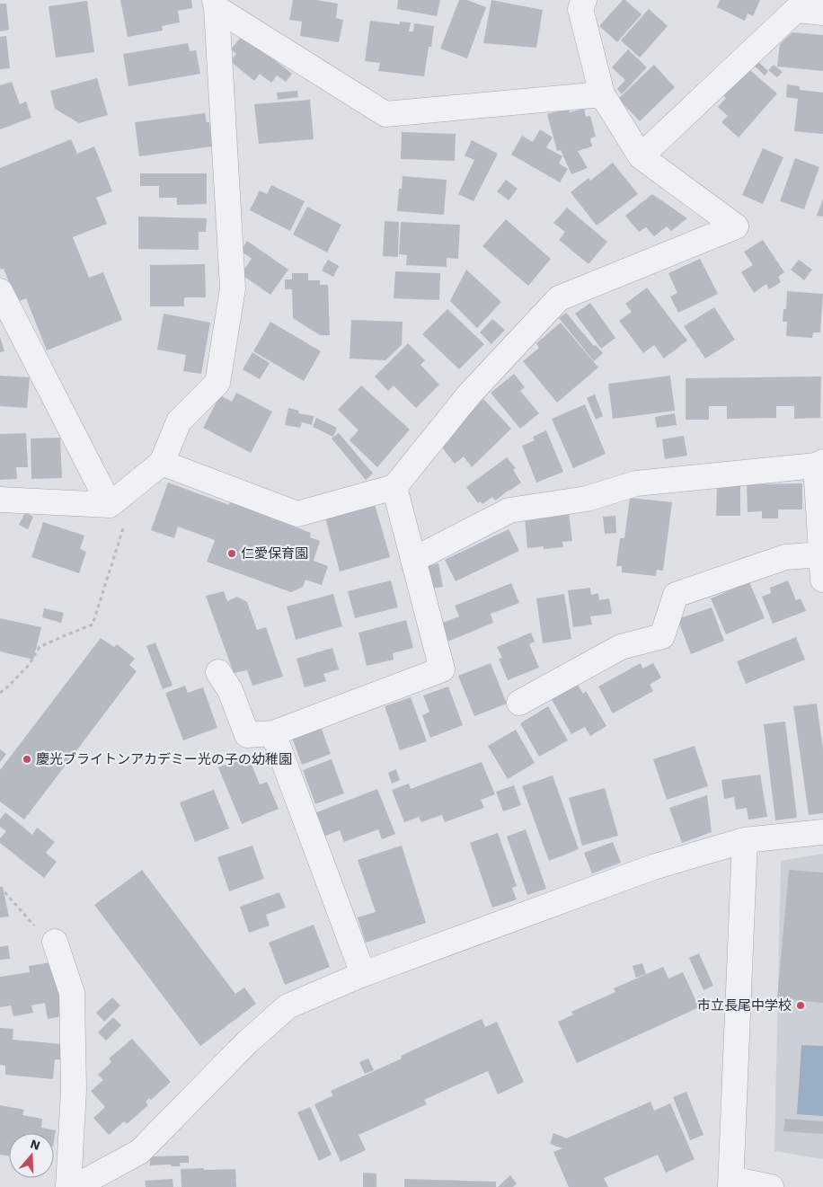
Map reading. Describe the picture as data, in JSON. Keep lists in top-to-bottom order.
{
  "places": ["仁愛保育園", "慶光ブライトンアカデミー光の子の幼稚園", "市立長尾中学校"],
  "north": "top"
}
